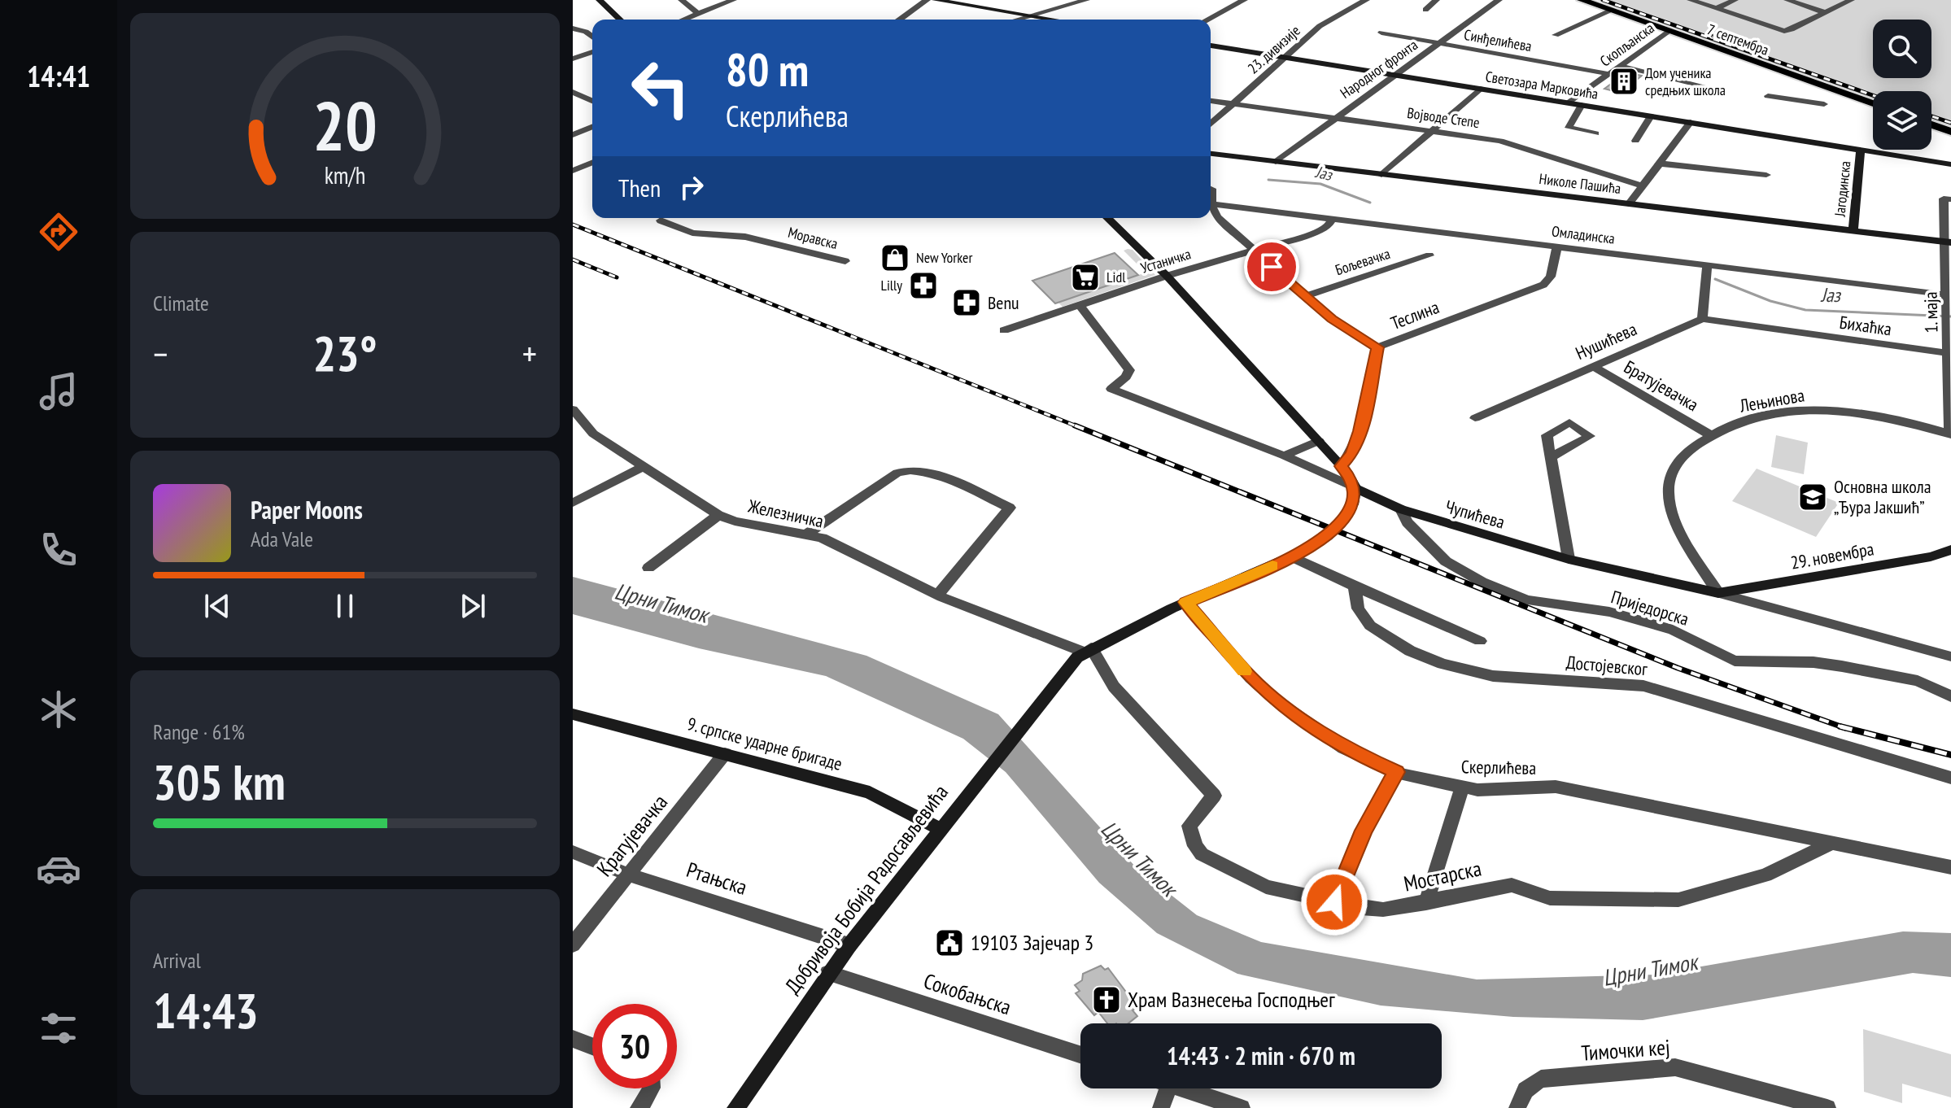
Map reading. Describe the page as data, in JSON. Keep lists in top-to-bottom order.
{
  "streets": {
    "main road": ["7. септембра"],
    "street": [
      "Синђелићева",
      "Скопљанска",
      "23. дивизије",
      "Народног фронта",
      "Светозара Марковића",
      "Војводе Степе",
      "Николе Пашића",
      "Јагодинска",
      "Омладинска",
      "Моравска",
      "Устаничка",
      "Бољевачка",
      "1. маја",
      "Теслина",
      "Бихаћка",
      "Нушићева",
      "Братујевачка",
      "Лењинова",
      "Железничка",
      "Чупићева",
      "29. новембра",
      "Приједорска",
      "Достојевског",
      "9. српске ударне бригаде",
      "Скерлићева",
      "Крагујевачка",
      "Мостарска",
      "Ртањска",
      "Добривоја Бобија Радосављевића",
      "Сокобањска",
      "Тимочки кеј"
    ]
  },
  "crossings": [
    ["7. септембра", "Скопљанска"],
    ["Синђелићева", "Скопљанска"],
    ["Синђелићева", "Народног фронта"],
    ["Скопљанска", "Светозара Марковића"],
    ["23. дивизије", "Светозара Марковића"],
    ["23. дивизије", "Војводе Степе"],
    ["Народног фронта", "Светозара Марковића"],
    ["Народног фронта", "Војводе Степе"],
    ["Народног фронта", "Николе Пашића"],
    ["Светозара Марковића", "Јагодинска"],
    ["Николе Пашића", "Јагодинска"],
    ["Николе Пашића", "1. маја"],
    ["Омладинска", "Устаничка"],
    ["Омладинска", "1. маја"],
    ["Омладинска", "Теслина"],
    ["1. маја", "Бихаћка"],
    ["1. маја", "Лењинова"],
    ["Бихаћка", "Нушићева"],
    ["Нушићева", "Братујевачка"],
    ["Братујевачка", "Лењинова"],
    ["Лењинова", "Чупићева"],
    ["Лењинова", "29. новембра"],
    ["Железничка", "Мостарска"],
    ["Железничка", "Добривоја Бобија Радосављевића"],
    ["Чупићева", "29. новембра"],
    ["Чупићева", "Приједорска"],
    ["9. српске ударне бригаде", "Крагујевачка"],
    ["9. српске ударне бригаде", "Добривоја Бобија Радосављевића"],
    ["Скерлићева", "Мостарска"],
    ["Крагујевачка", "Ртањска"],
    ["Мостарска", "Добривоја Бобија Радосављевића"],
    ["Ртањска", "Добривоја Бобија Радосављевића"],
    ["Добривоја Бобија Радосављевића", "Сокобањска"]
  ],
  "water": ["Јаз", "Црни Тимок"],
  "places": {
    "building": ["Дом ученика средњих школа"],
    "shop": ["New Yorker"],
    "supermarket": ["Lidl"],
    "pharmacy": ["Lilly", "Benu"],
    "school or university": ["Основна школа „Ђура Јакшић”"],
    "public building": ["19103 Зајечар 3"],
    "church": ["Храм Вазнесења Господњег"]
  },
  "page": {
    "tabs": "14:41",
    "turn": ["80 m", "Скерлићева"],
    "then": "Then",
    "tile": [
      "Climate",
      ["Range · 61%", "305 km"],
      ["Arrival", "14:43"]
    ],
    "heat": ["−", "23°", "+"],
    "song": ["Paper Moons", "Ada Vale"],
    "limit": "30",
    "trip": "14:43 · 2 min · 670 m",
    "gauge": ["20", "km/h"]
  }
}
